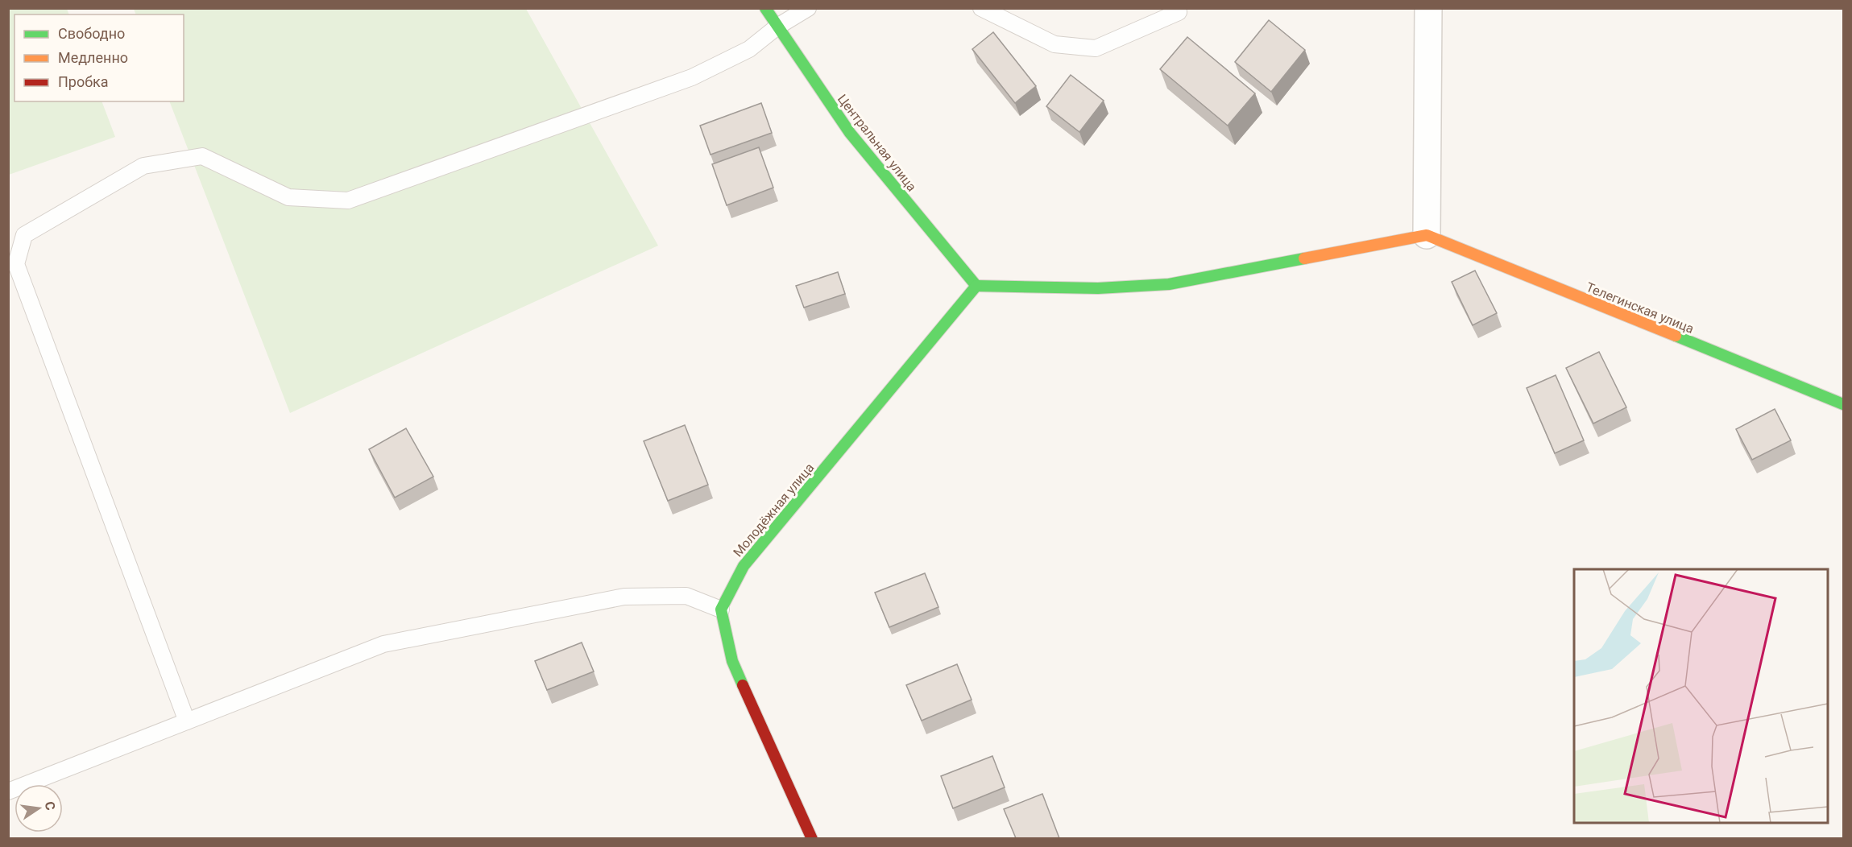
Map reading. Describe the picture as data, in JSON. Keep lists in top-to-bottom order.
{
  "streets": {
    "street": ["Центральная улица", "Телегинская улица", "Молодёжная улица"]
  },
  "crossings": [
    ["Центральная улица", "Молодёжная улица"]
  ],
  "legend": ["Свободно", "Медленно", "Пробка"],
  "north": "right"
}
